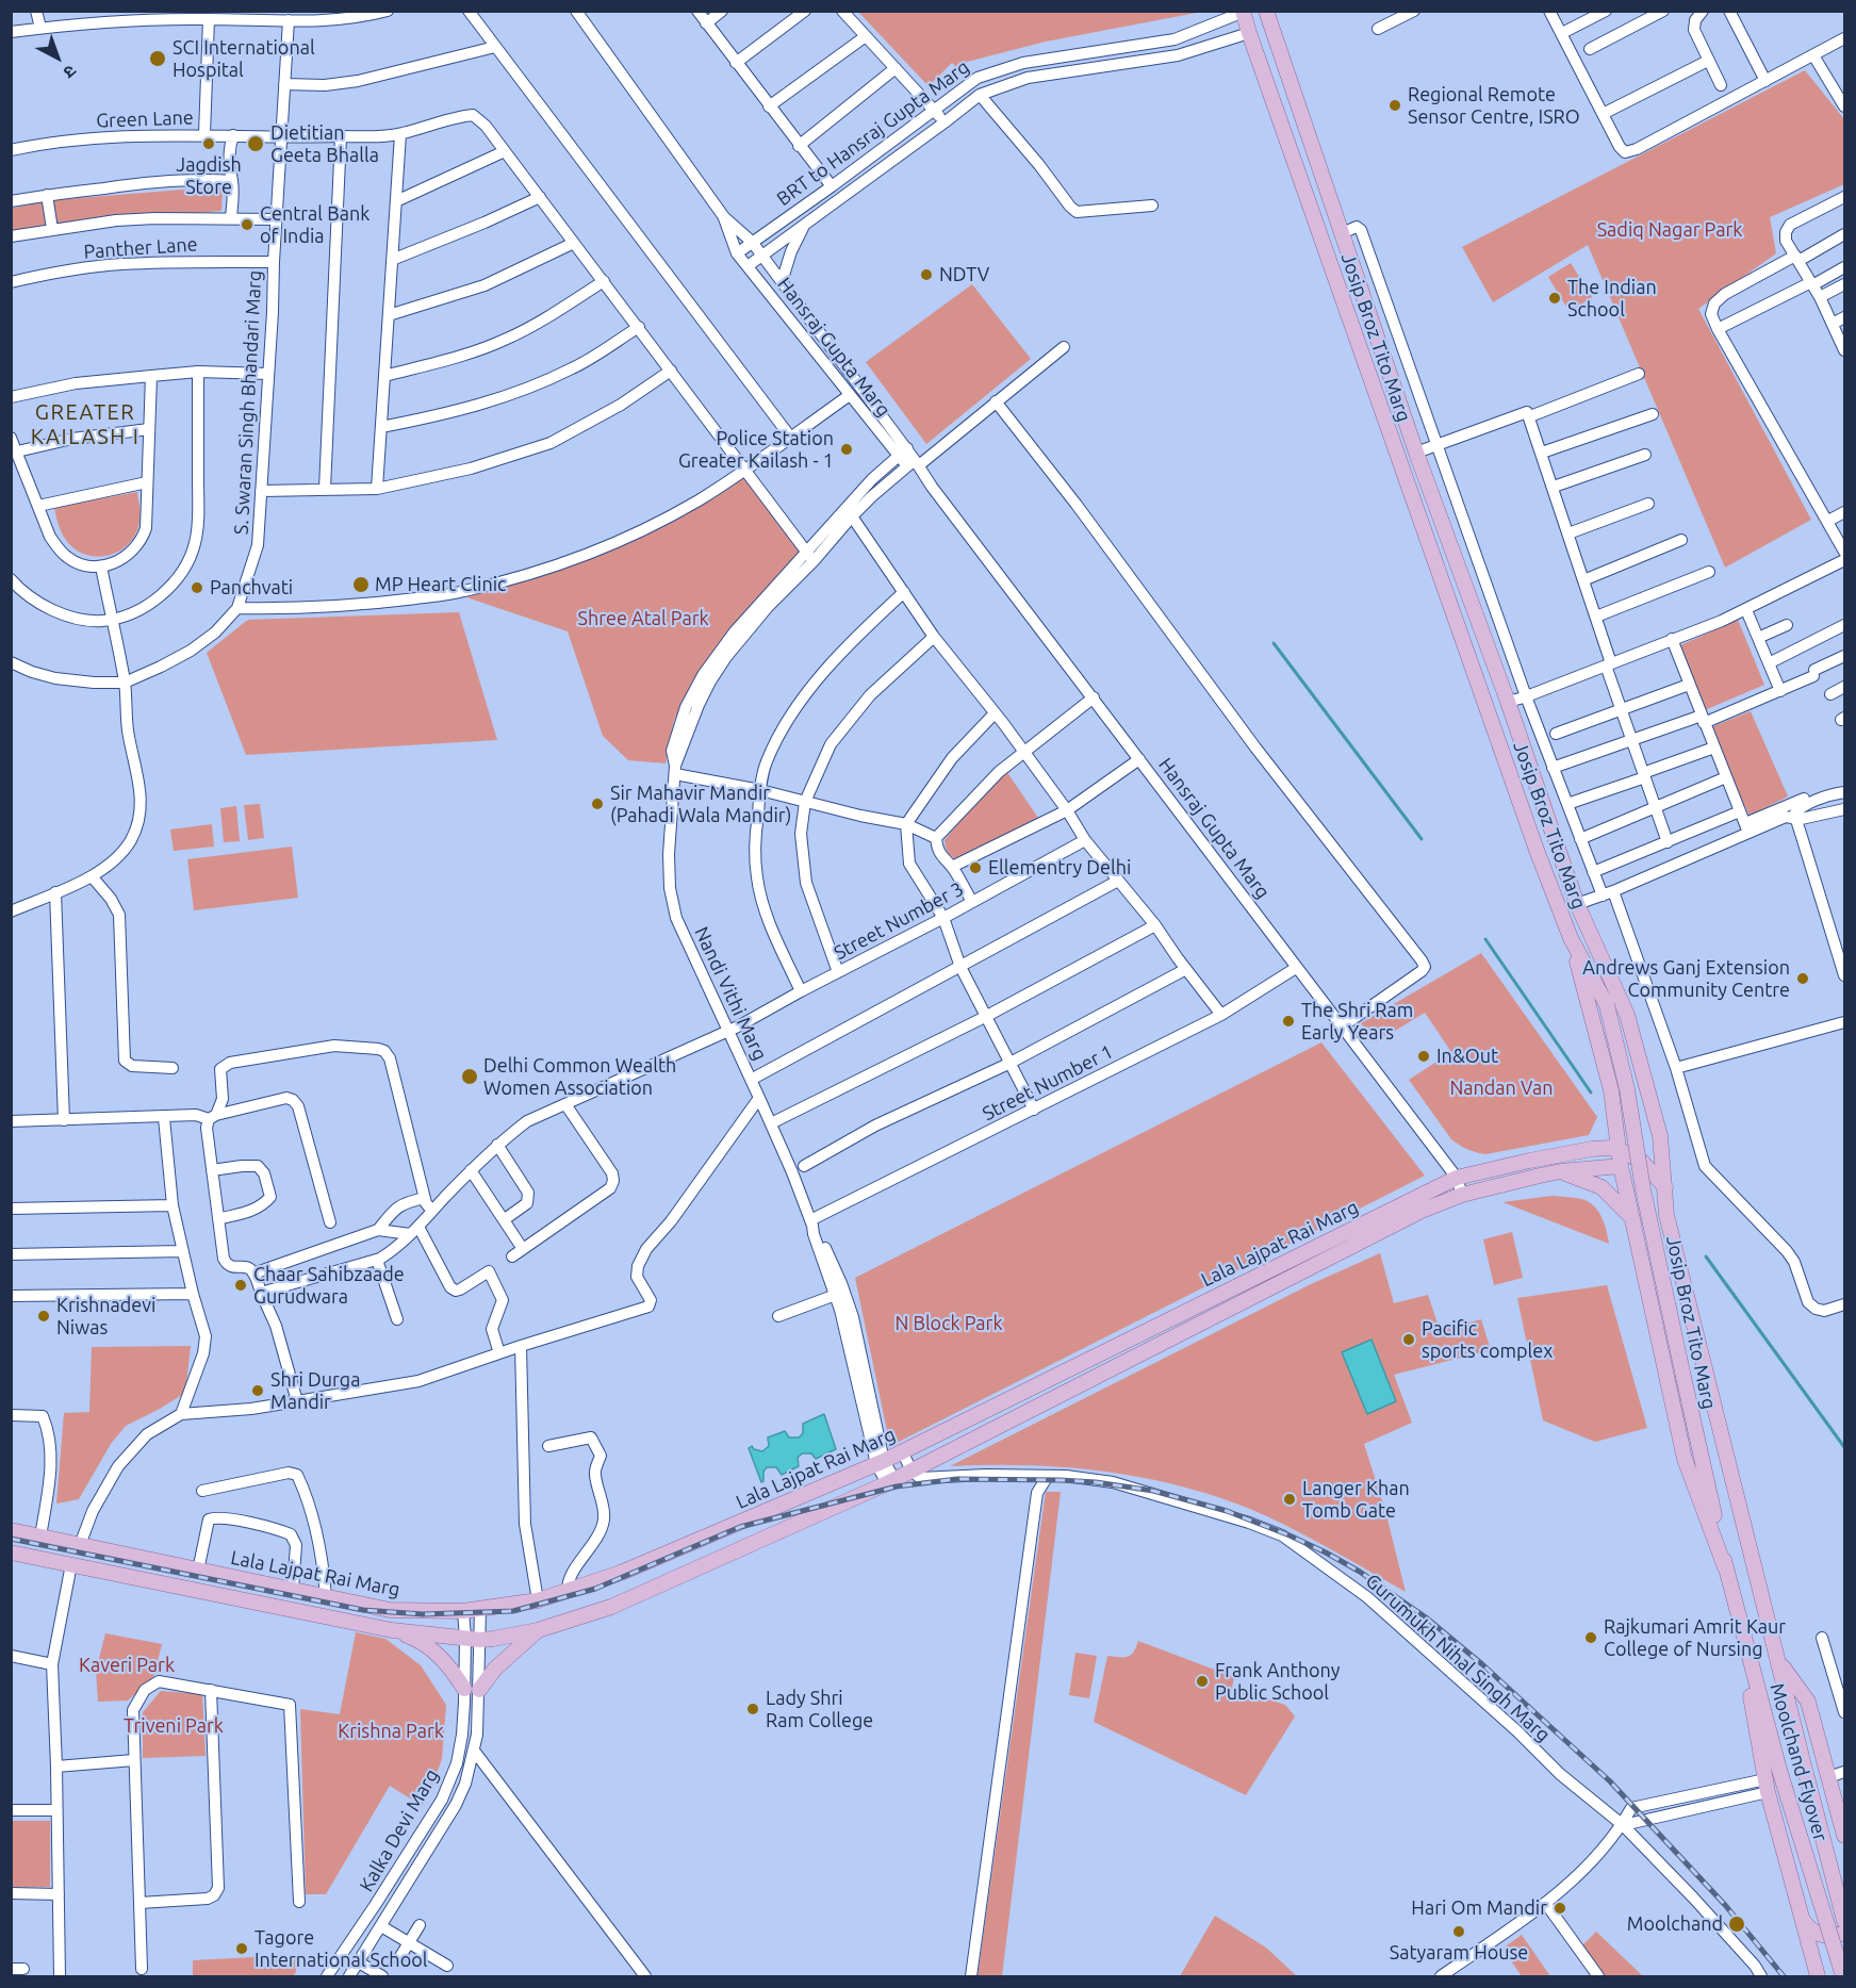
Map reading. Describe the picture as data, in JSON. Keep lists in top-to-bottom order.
{
  "streets": {
    "main road": ["Josip Broz Tito Marg", "Lala Lajpat Rai Marg", "Moolchand Flyover"],
    "street": [
      "Green Lane",
      "BRT to Hansraj Gupta Marg",
      "Panther Lane",
      "Hansraj Gupta Marg",
      "S. Swaran Singh Bhandari Marg",
      "Street Number 3",
      "Nandi Vithi Marg",
      "Street Number 1",
      "Gurumukh Nihal Singh Marg",
      "Kalka Devi Marg"
    ]
  },
  "crossings": [
    ["Green Lane", "S. Swaran Singh Bhandari Marg"],
    ["BRT to Hansraj Gupta Marg", "Josip Broz Tito Marg"],
    ["BRT to Hansraj Gupta Marg", "Hansraj Gupta Marg"],
    ["Panther Lane", "S. Swaran Singh Bhandari Marg"],
    ["Josip Broz Tito Marg", "Moolchand Flyover"],
    ["Hansraj Gupta Marg", "Nandi Vithi Marg"],
    ["Hansraj Gupta Marg", "Street Number 1"],
    ["Hansraj Gupta Marg", "Lala Lajpat Rai Marg"],
    ["Street Number 3", "Nandi Vithi Marg"],
    ["Nandi Vithi Marg", "Street Number 1"],
    ["Nandi Vithi Marg", "Lala Lajpat Rai Marg"],
    ["Lala Lajpat Rai Marg", "Gurumukh Nihal Singh Marg"],
    ["Lala Lajpat Rai Marg", "Kalka Devi Marg"]
  ],
  "districts": ["GREATER KAILASH I"],
  "parks": [
    "Sadiq Nagar Park",
    "Shree Atal Park",
    "Nandan Van",
    "N Block Park",
    "Kaveri Park",
    "Triveni Park",
    "Krishna Park"
  ],
  "places": [
    "SCI International Hospital",
    "Regional Remote Sensor Centre, ISRO",
    "Jagdish Store",
    "Dietitian Geeta Bhalla",
    "Central Bank of India",
    "NDTV",
    "The Indian School",
    "Police Station Greater Kailash - 1",
    "MP Heart Clinic",
    "Panchvati",
    "Sir Mahavir Mandir (Pahadi Wala Mandir)",
    "Ellementry Delhi",
    "Andrews Ganj Extension Community Centre",
    "The Shri Ram Early Years",
    "In&Out",
    "Delhi Common Wealth Women Association",
    "Chaar Sahibzaade Gurudwara",
    "Krishnadevi Niwas",
    "Pacific sports complex",
    "Shri Durga Mandir",
    "Langer Khan Tomb Gate",
    "Rajkumari Amrit Kaur College of Nursing",
    "Frank Anthony Public School",
    "Lady Shri Ram College",
    "Hari Om Mandir",
    "Moolchand",
    "Satyaram House",
    "Tagore International School"
  ],
  "north": "bottom right"
}
